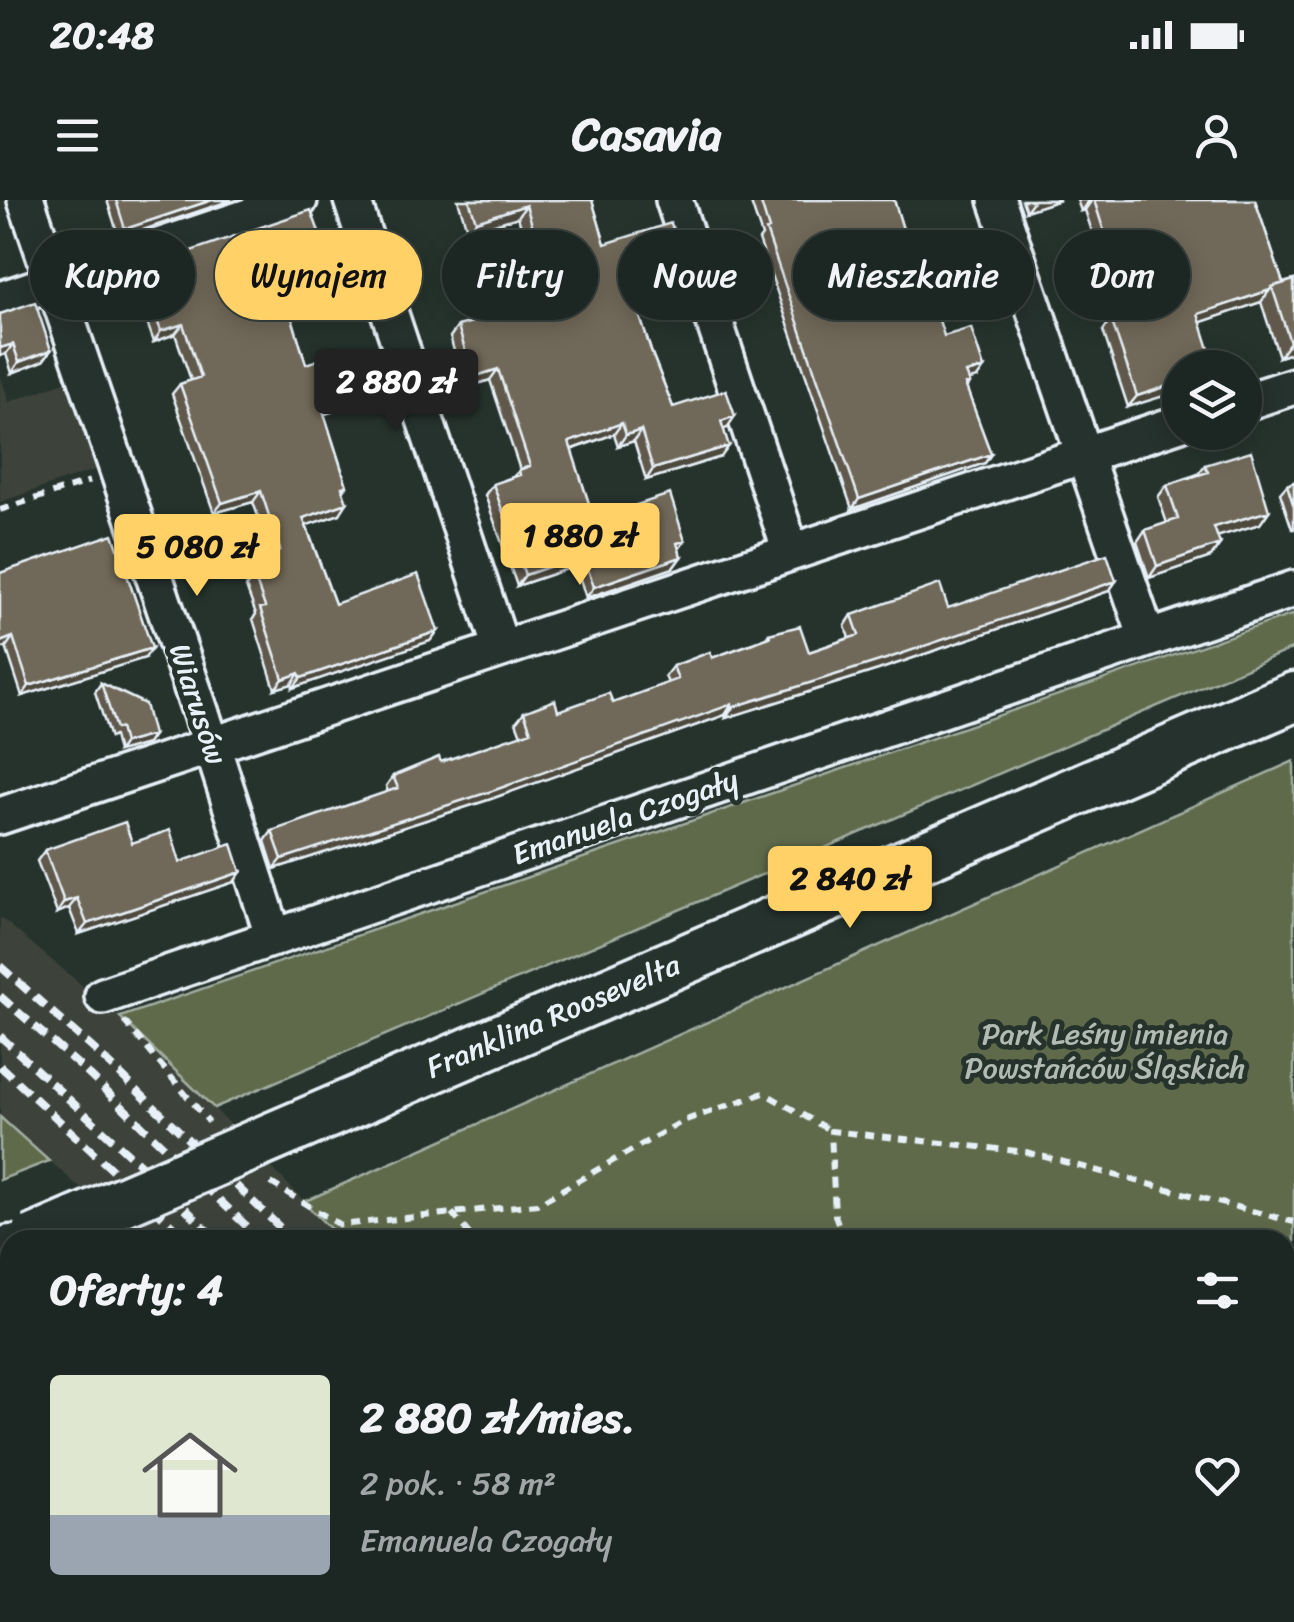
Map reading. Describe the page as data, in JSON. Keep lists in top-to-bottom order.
{
  "streets": {
    "street": ["Wiarusów", "Emanuela Czogały", "Franklina Roosevelta"]
  },
  "crossings": [
    ["Wiarusów", "Emanuela Czogały"]
  ],
  "parks": ["Park Leśny imienia Powstańców Śląskich"],
  "page": {
    "status": "20:48",
    "header": "Casavia",
    "chip": [
      "Kupno",
      "Wynajem",
      "Filtry",
      "Nowe",
      "Mieszkanie",
      "Dom"
    ],
    "price": [
      "2 880 zł",
      "1 880 zł",
      "5 080 zł",
      "2 840 zł"
    ],
    "heading": "Oferty: 4",
    "list": [
      {
        "name": "2 880 zł/mies.",
        "note": "2 pok. · 58 m² · Emanuela Czogały"
      }
    ]
  }
}
